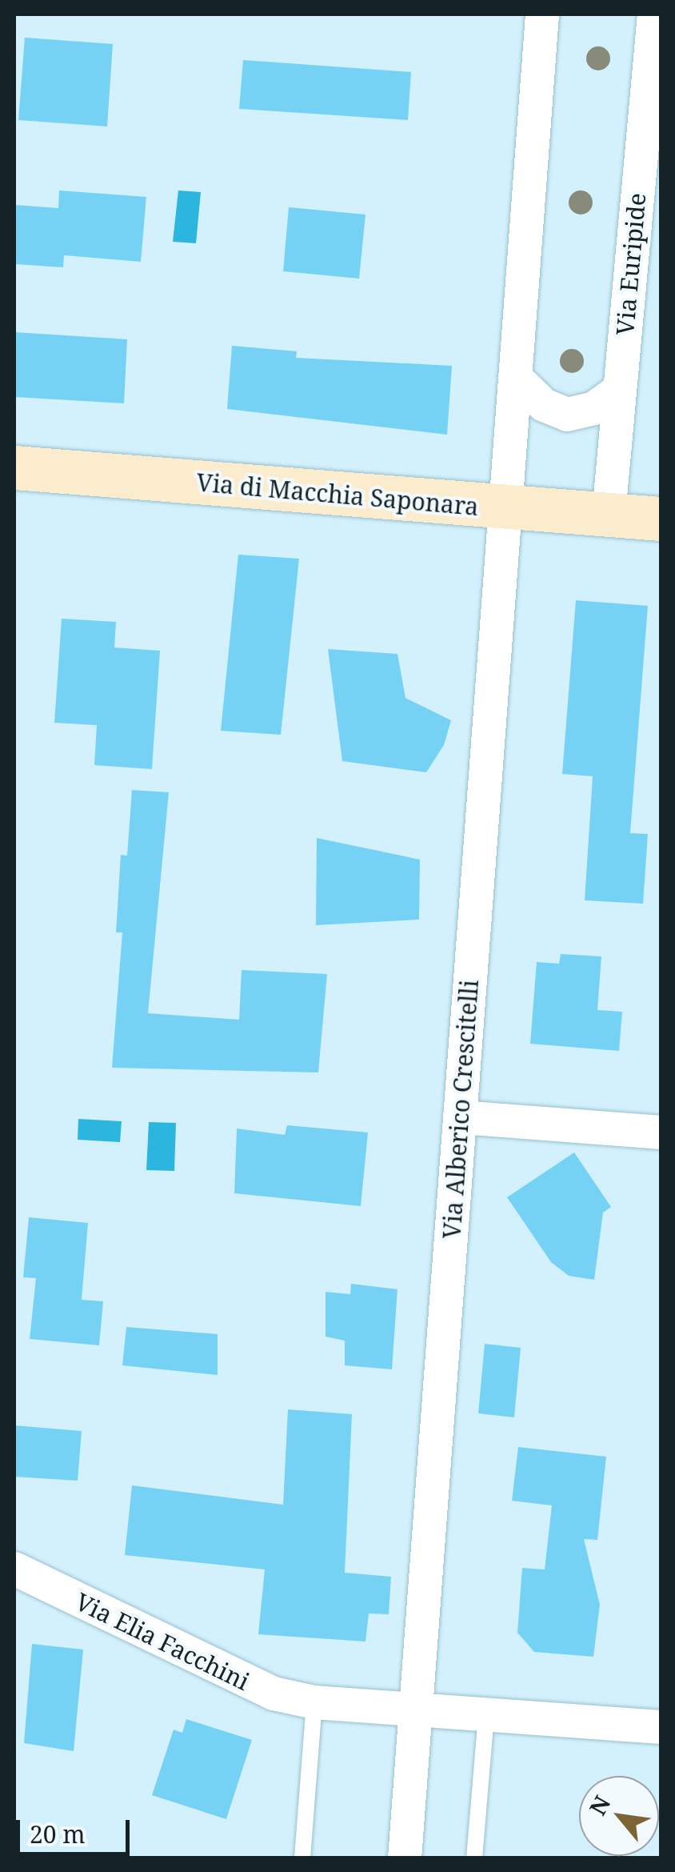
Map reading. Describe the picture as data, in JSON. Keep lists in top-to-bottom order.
{
  "streets": {
    "street": [
      "Via Euripide",
      "Via di Macchia Saponara",
      "Via Alberico Crescitelli",
      "Via Elia Facchini"
    ]
  },
  "crossings": [
    ["Via Euripide", "Via di Macchia Saponara"],
    ["Via di Macchia Saponara", "Via Alberico Crescitelli"],
    ["Via Alberico Crescitelli", "Via Elia Facchini"]
  ],
  "scale_bar": "20 m",
  "north": "top left"
}
